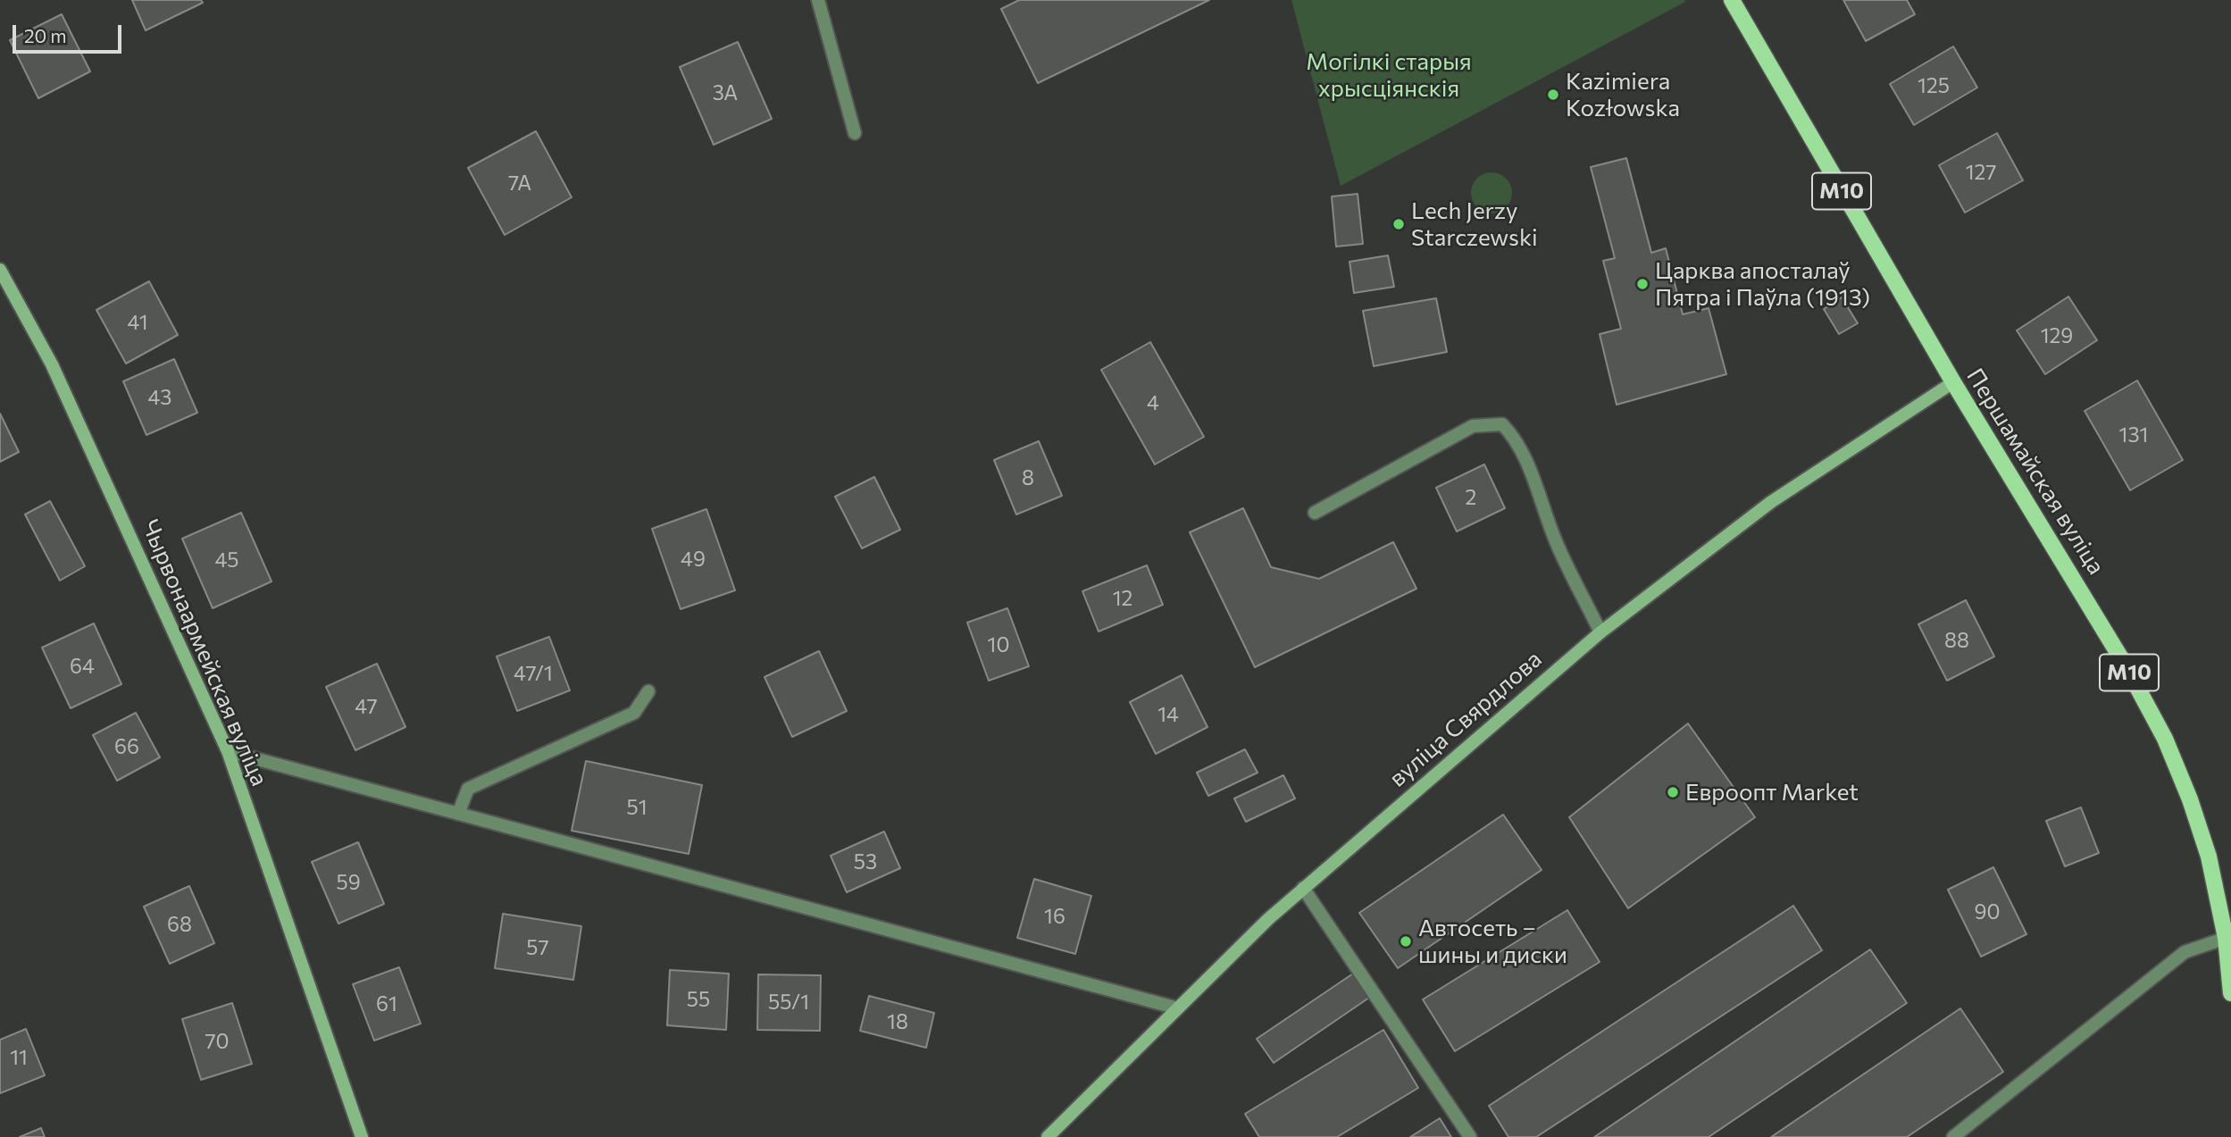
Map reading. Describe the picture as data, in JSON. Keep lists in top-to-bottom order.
{
  "streets": {
    "main road": [
      "М10",
      "Першамайская вуліца",
      "Чырвонаармейская вуліца",
      "вуліца Свярдлова"
    ]
  },
  "crossings": [
    ["Першамайская вуліца", "вуліца Свярдлова"]
  ],
  "parks": ["Могілкі старыя хрысціянскія"],
  "places": [
    "Kazimiera Kozłowska",
    "Lech Jerzy Starczewski",
    "Царква апосталаў Пятра і Паўла (1913)",
    "Евроопт Market",
    "Автосеть – шины и диски"
  ],
  "house_numbers": [
    "125",
    "3А",
    "127",
    "7А",
    "41",
    "129",
    "43",
    "4",
    "131",
    "8",
    "2",
    "49",
    "45",
    "12",
    "88",
    "10",
    "64",
    "47/1",
    "47",
    "14",
    "66",
    "51",
    "53",
    "59",
    "90",
    "16",
    "68",
    "57",
    "55",
    "55/1",
    "61",
    "18",
    "70",
    "11"
  ],
  "scale_bar": "20 m"
}
